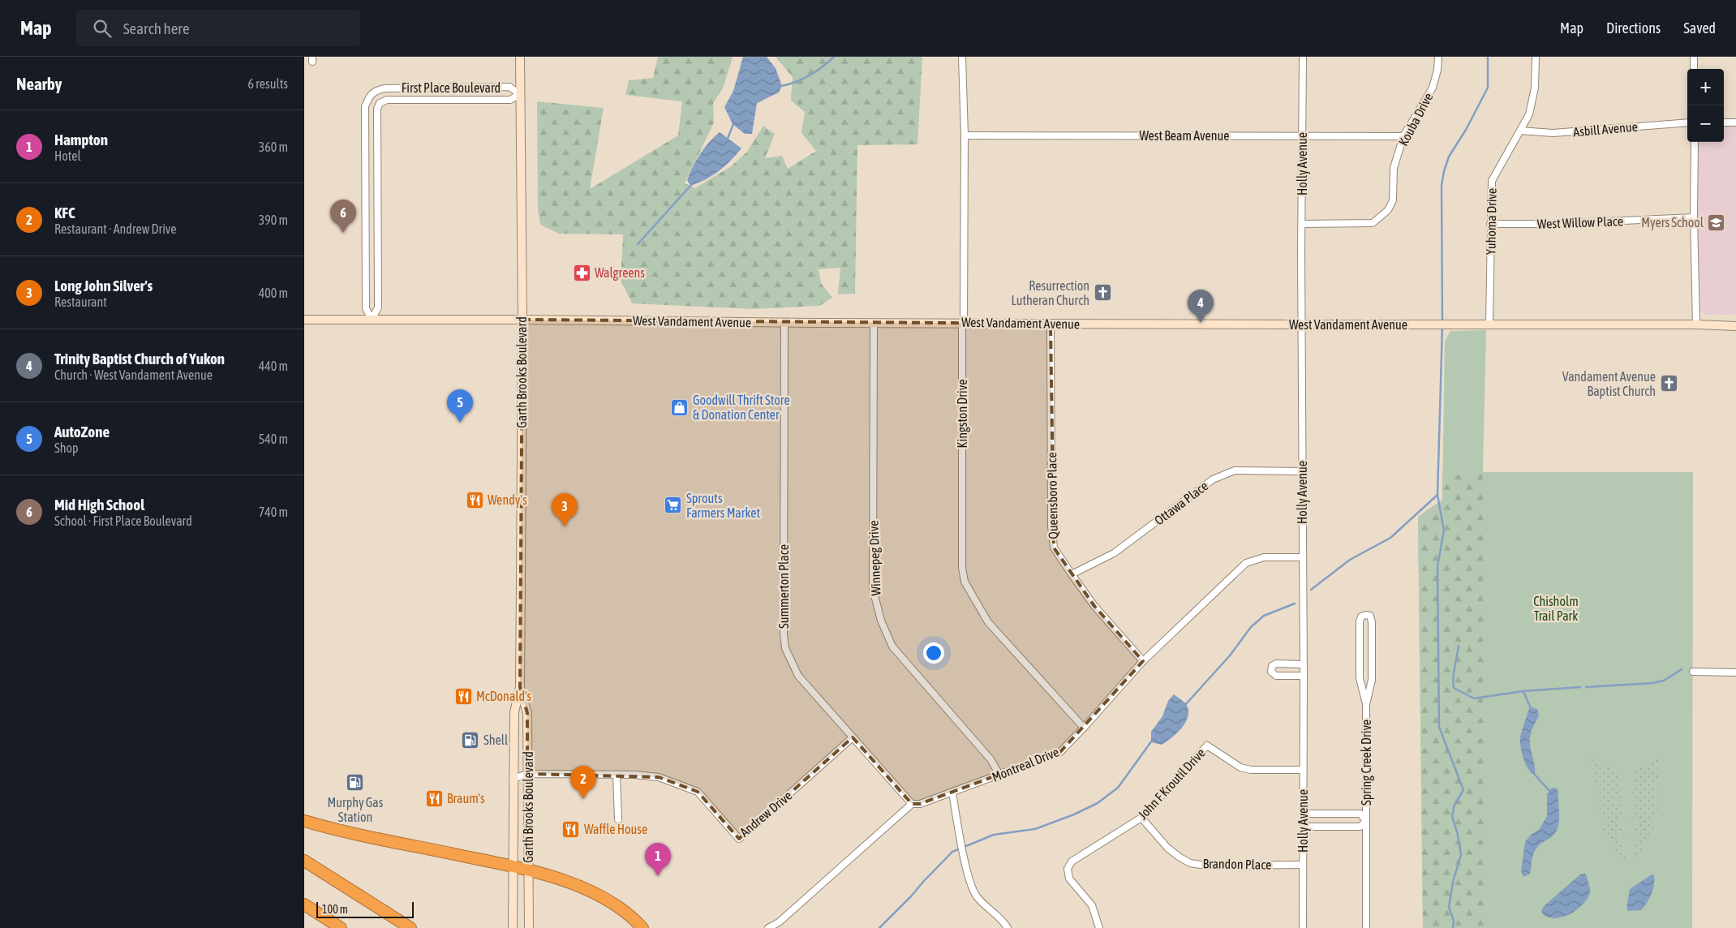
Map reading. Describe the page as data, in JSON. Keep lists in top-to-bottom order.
{
  "streets": {
    "street": [
      "First Place Boulevard",
      "Kouba Drive",
      "Asbill Avenue",
      "West Beam Avenue",
      "Holly Avenue",
      "Yuhoma Drive",
      "West Willow Place",
      "West Vandament Avenue",
      "Garth Brooks Boulevard",
      "Kingston Drive",
      "Queensboro Place",
      "Ottawa Place",
      "Winnepeg Drive",
      "Summerton Place",
      "Spring Creek Drive",
      "Montreal Drive",
      "John F Kroutil Drive",
      "Andrew Drive",
      "Brandon Place"
    ]
  },
  "crossings": [
    ["First Place Boulevard", "West Vandament Avenue"],
    ["First Place Boulevard", "Garth Brooks Boulevard"],
    ["Kouba Drive", "West Beam Avenue"],
    ["Kouba Drive", "Holly Avenue"],
    ["Asbill Avenue", "Yuhoma Drive"],
    ["West Beam Avenue", "Holly Avenue"],
    ["West Beam Avenue", "Kingston Drive"],
    ["Holly Avenue", "West Vandament Avenue"],
    ["Holly Avenue", "Ottawa Place"],
    ["Holly Avenue", "Spring Creek Drive"],
    ["Holly Avenue", "Montreal Drive"],
    ["Holly Avenue", "John F Kroutil Drive"],
    ["Holly Avenue", "Brandon Place"],
    ["Yuhoma Drive", "West Willow Place"],
    ["Yuhoma Drive", "West Vandament Avenue"],
    ["West Vandament Avenue", "Garth Brooks Boulevard"],
    ["West Vandament Avenue", "Kingston Drive"],
    ["West Vandament Avenue", "Queensboro Place"],
    ["West Vandament Avenue", "Winnepeg Drive"],
    ["West Vandament Avenue", "Summerton Place"],
    ["Garth Brooks Boulevard", "Andrew Drive"],
    ["Kingston Drive", "Montreal Drive"],
    ["Queensboro Place", "Ottawa Place"],
    ["Queensboro Place", "Montreal Drive"],
    ["Winnepeg Drive", "Montreal Drive"],
    ["Summerton Place", "Montreal Drive"],
    ["Summerton Place", "Andrew Drive"],
    ["John F Kroutil Drive", "Brandon Place"]
  ],
  "parks": ["Chisholm Trail Park"],
  "places": {
    "school or university": ["Myers School"],
    "pharmacy": ["Walgreens"],
    "church": ["Resurrection Lutheran Church", "Vandament Avenue Baptist Church"],
    "shop": ["Goodwill Thrift Store & Donation Center"],
    "restaurant": [
      "Wendy's",
      "McDonald's",
      "Braum's",
      "Waffle House"
    ],
    "supermarket": ["Sprouts Farmers Market"],
    "fuel station": ["Shell", "Murphy Gas Station"]
  },
  "scale_bar": "100 m",
  "page": {
    "header": "Map",
    "search": "Search here",
    "nav": ["Map", "Directions", "Saved"],
    "heading": ["Nearby", "6 results"],
    "map_buttons": ["+", "−"],
    "list": [
      {
        "mark": "1",
        "name": "Hampton",
        "note": "Hotel",
        "value": "360 m"
      },
      {
        "mark": "2",
        "name": "KFC",
        "note": "Restaurant · Andrew Drive",
        "value": "390 m"
      },
      {
        "mark": "3",
        "name": "Long John Silver's",
        "note": "Restaurant",
        "value": "400 m"
      },
      {
        "mark": "4",
        "name": "Trinity Baptist Church of Yukon",
        "note": "Church · West Vandament Avenue",
        "value": "440 m"
      },
      {
        "mark": "5",
        "name": "AutoZone",
        "note": "Shop",
        "value": "540 m"
      },
      {
        "mark": "6",
        "name": "Mid High School",
        "note": "School · First Place Boulevard",
        "value": "740 m"
      }
    ],
    "pins": [
      "6",
      "4",
      "5",
      "3",
      "2",
      "1"
    ],
    "scale": "100 m"
  }
}
